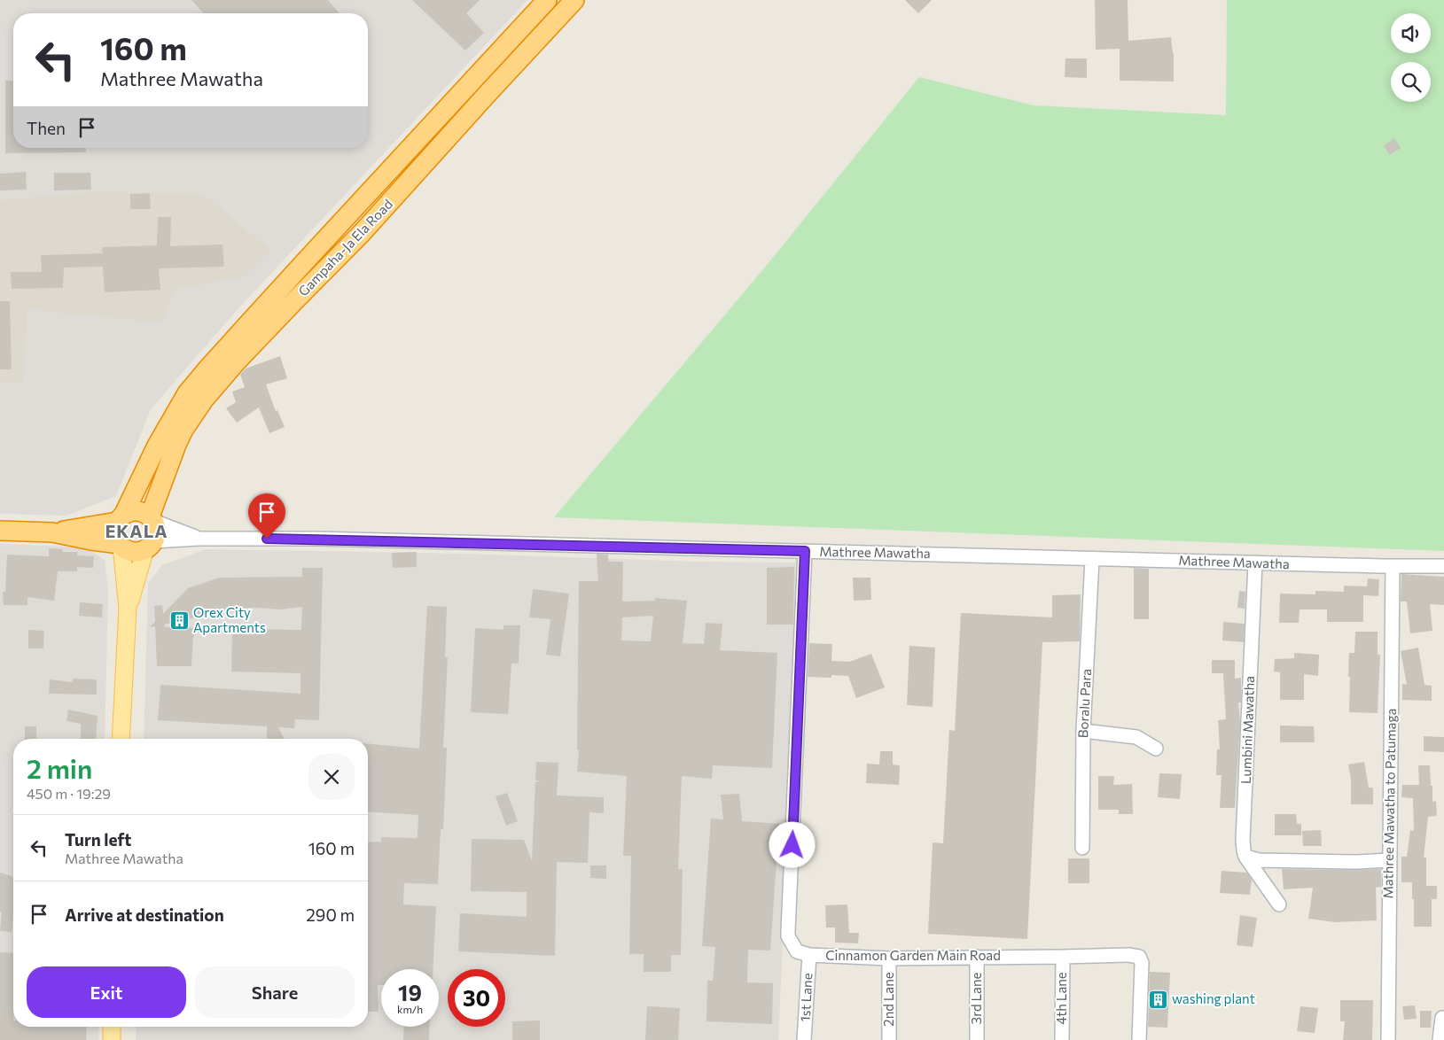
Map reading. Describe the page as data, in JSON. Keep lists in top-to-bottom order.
{
  "streets": {
    "highway": ["Gampaha-Ja Ela Road"],
    "street": [
      "Mathree Mawatha",
      "Boralu Para",
      "Lumbini Mawatha",
      "Mathree Mawatha to Patumaga",
      "Cinnamon Garden Main Road",
      "1st Lane",
      "3rd Lane",
      "4th Lane",
      "2nd Lane"
    ]
  },
  "crossings": [
    ["Gampaha-Ja Ela Road", "Mathree Mawatha"],
    ["Mathree Mawatha", "Boralu Para"],
    ["Mathree Mawatha", "Lumbini Mawatha"],
    ["Mathree Mawatha", "Mathree Mawatha to Patumaga"],
    ["Mathree Mawatha", "Cinnamon Garden Main Road"],
    ["Cinnamon Garden Main Road", "1st Lane"],
    ["Cinnamon Garden Main Road", "3rd Lane"],
    ["Cinnamon Garden Main Road", "4th Lane"],
    ["Cinnamon Garden Main Road", "2nd Lane"]
  ],
  "districts": ["EKALA"],
  "places": {
    "building": ["Orex City Apartments", "washing plant"]
  },
  "page": {
    "turn": ["160 m", "Mathree Mawatha"],
    "then": "Then",
    "heading": ["2 min", "450 m · 19:29"],
    "list": [
      {
        "name": "Turn left",
        "note": "Mathree Mawatha",
        "value": "160 m"
      },
      {
        "name": "Arrive at destination",
        "value": "290 m"
      }
    ],
    "buttons": ["Exit", "Share"],
    "speed": "19 km/h",
    "limit": "30"
  }
}
